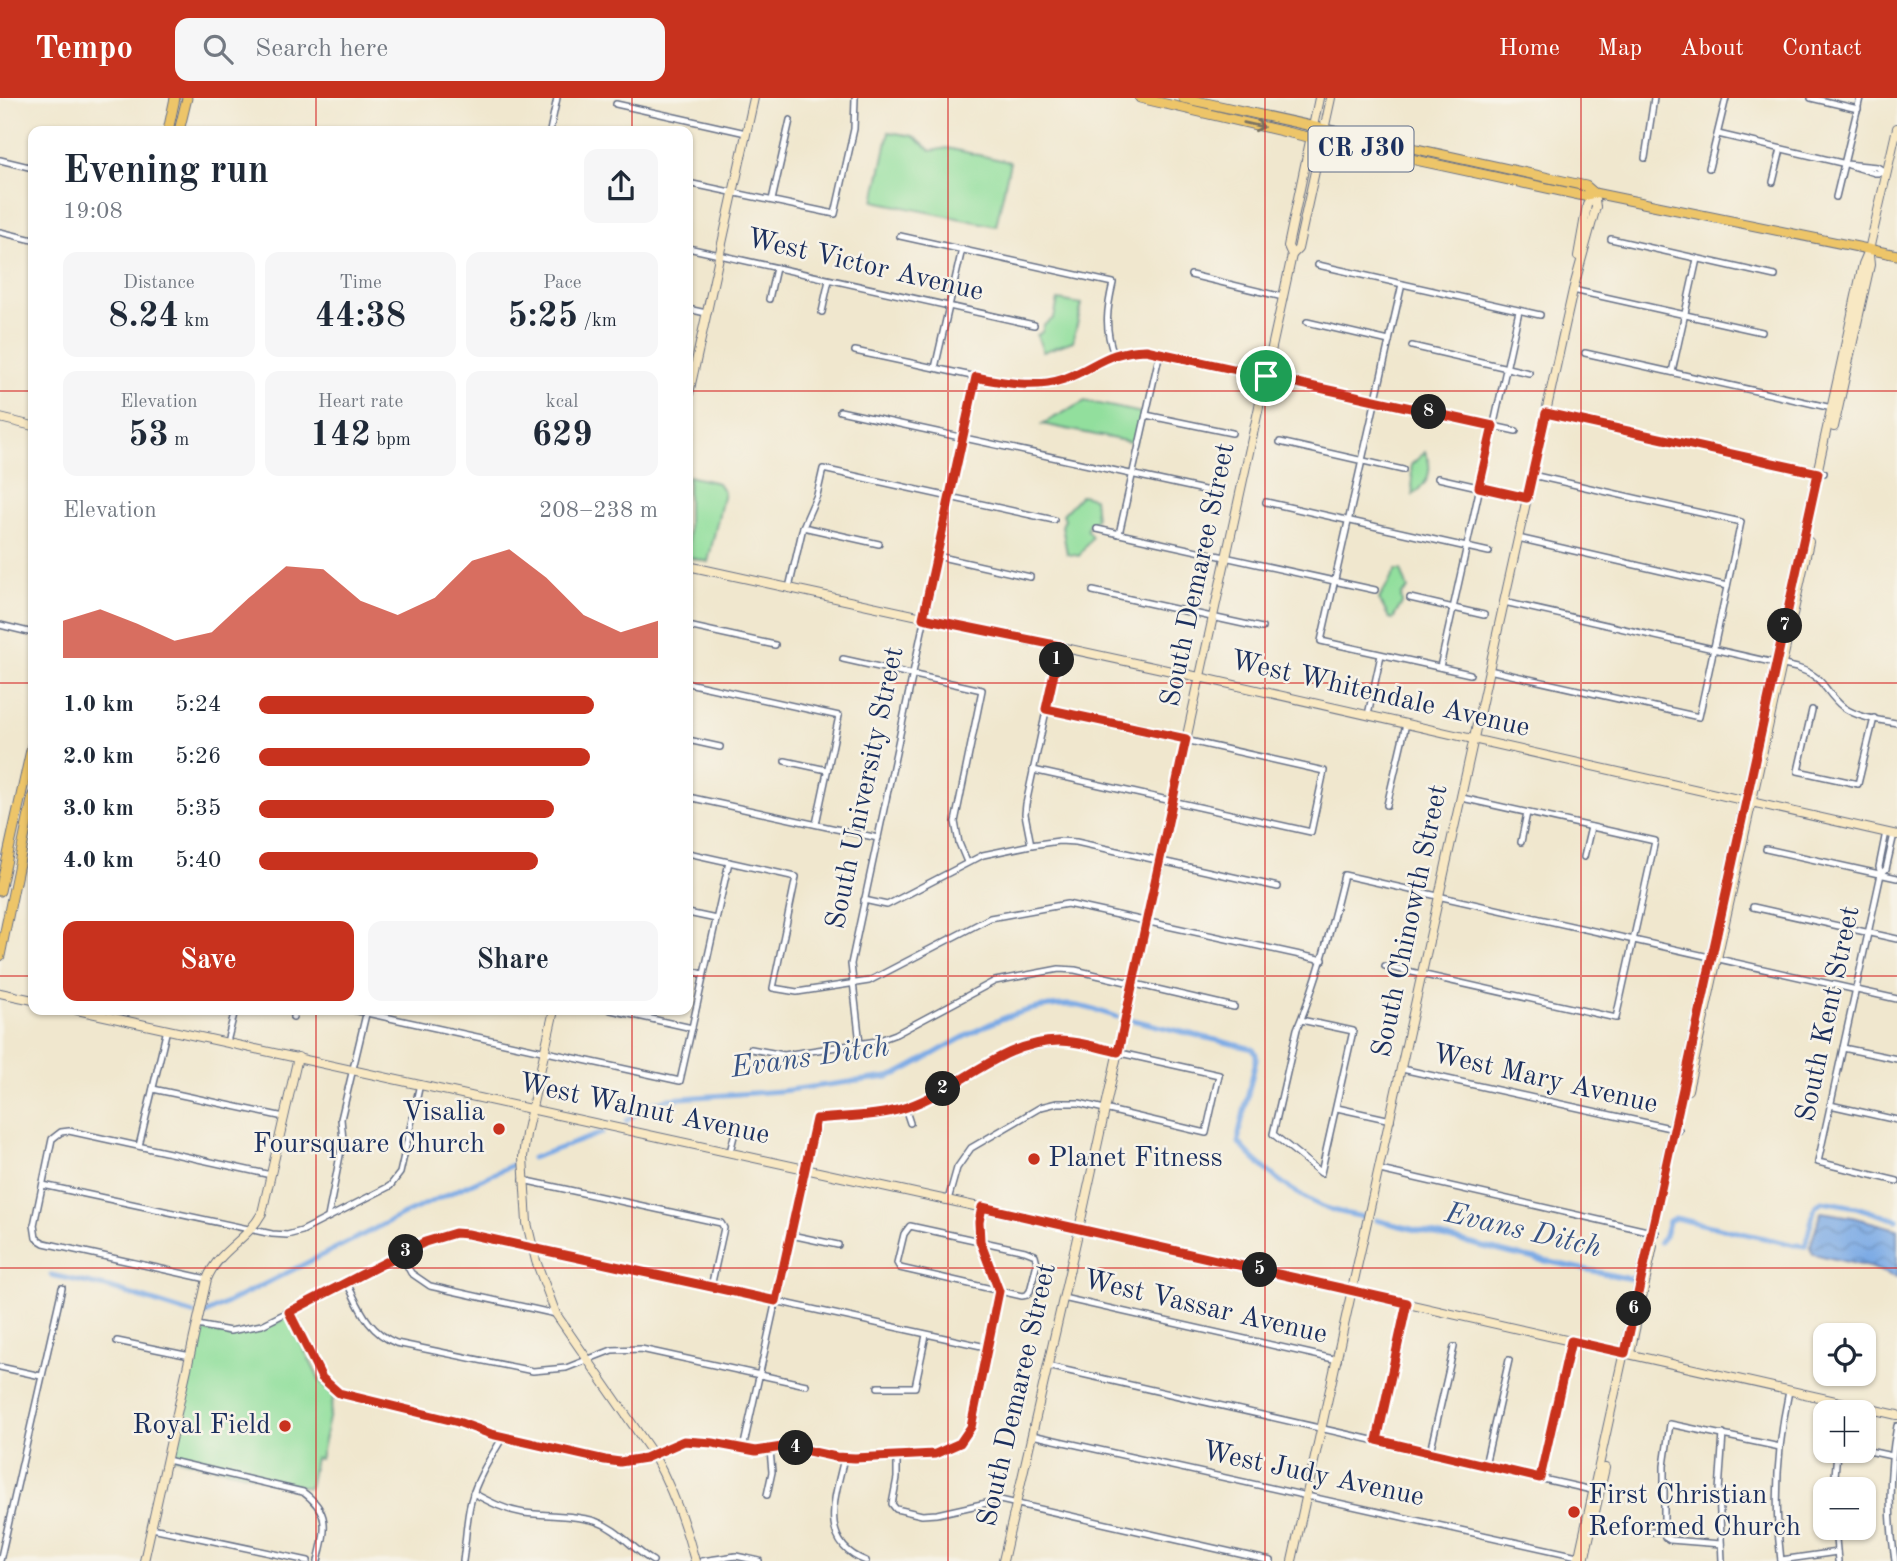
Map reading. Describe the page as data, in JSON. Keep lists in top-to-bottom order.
{
  "streets": {
    "main road": ["CR J30"],
    "street": [
      "West Victor Avenue",
      "South Demaree Street",
      "West Whitendale Avenue",
      "South University Street",
      "South Chinowth Street",
      "South Kent Street",
      "West Mary Avenue",
      "West Walnut Avenue",
      "West Vassar Avenue",
      "West Judy Avenue"
    ]
  },
  "crossings": [
    ["CR J30", "South Demaree Street"],
    ["CR J30", "South Chinowth Street"],
    ["South Demaree Street", "West Whitendale Avenue"],
    ["South Demaree Street", "West Walnut Avenue"],
    ["South Demaree Street", "West Vassar Avenue"],
    ["South Demaree Street", "West Judy Avenue"],
    ["West Whitendale Avenue", "South University Street"],
    ["West Whitendale Avenue", "South Chinowth Street"],
    ["West Whitendale Avenue", "South Kent Street"],
    ["South Chinowth Street", "West Mary Avenue"],
    ["South Chinowth Street", "West Walnut Avenue"],
    ["South Chinowth Street", "West Vassar Avenue"],
    ["South Chinowth Street", "West Judy Avenue"]
  ],
  "water": ["Evans Ditch"],
  "places": [
    "Visalia Foursquare Church",
    "Planet Fitness",
    "Royal Field",
    "First Christian Reformed Church"
  ],
  "page": {
    "header": "Tempo",
    "search": "Search here",
    "nav": [
      "Home",
      "Map",
      "About",
      "Contact"
    ],
    "heading": ["Evening run", "19:08"],
    "stats": [
      ["Distance", "8.24 km"],
      ["Time", "44:38"],
      ["Pace", "5:25 /km"],
      ["Elevation", "53 m"],
      ["Heart rate", "142 bpm"],
      ["kcal", "629"]
    ],
    "pins": [
      "8",
      "7",
      "1",
      "2",
      "3",
      "5",
      "6",
      "4"
    ],
    "chart": ["Elevation", "208–238 m"],
    "list": [
      {
        "name": "1.0 km",
        "note": "5:24"
      },
      {
        "name": "2.0 km",
        "note": "5:26"
      },
      {
        "name": "3.0 km",
        "note": "5:35"
      },
      {
        "name": "4.0 km",
        "note": "5:40"
      }
    ],
    "buttons": ["Save", "Share"],
    "map_buttons": ["+", "−"]
  }
}
